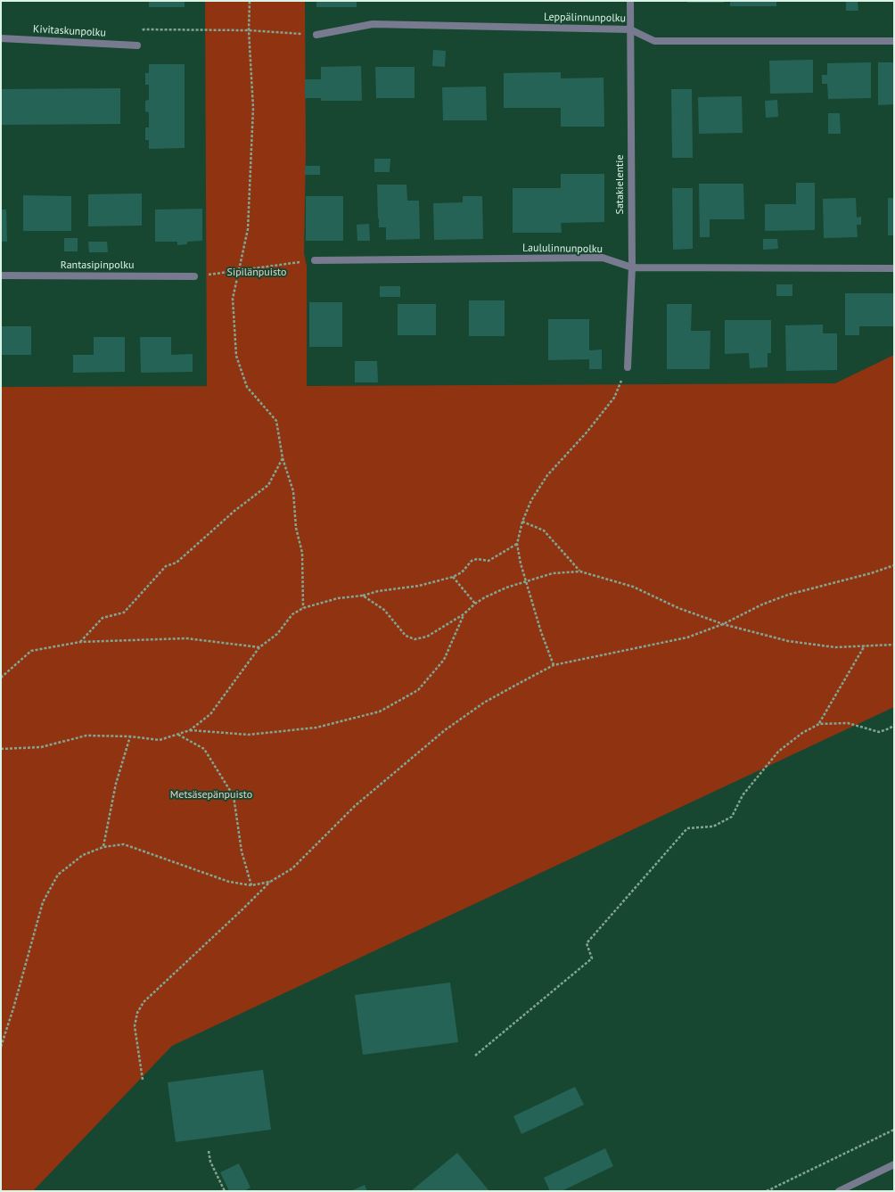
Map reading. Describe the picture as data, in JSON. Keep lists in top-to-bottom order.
{
  "streets": {
    "street": [
      "Leppälinnunpolku",
      "Kivitaskunpolku",
      "Satakielentie",
      "Laululinnunpolku",
      "Rantasipinpolku"
    ]
  },
  "crossings": [
    ["Leppälinnunpolku", "Satakielentie"],
    ["Satakielentie", "Laululinnunpolku"]
  ],
  "parks": ["Sipilänpuisto", "Metsäsepänpuisto"]
}
